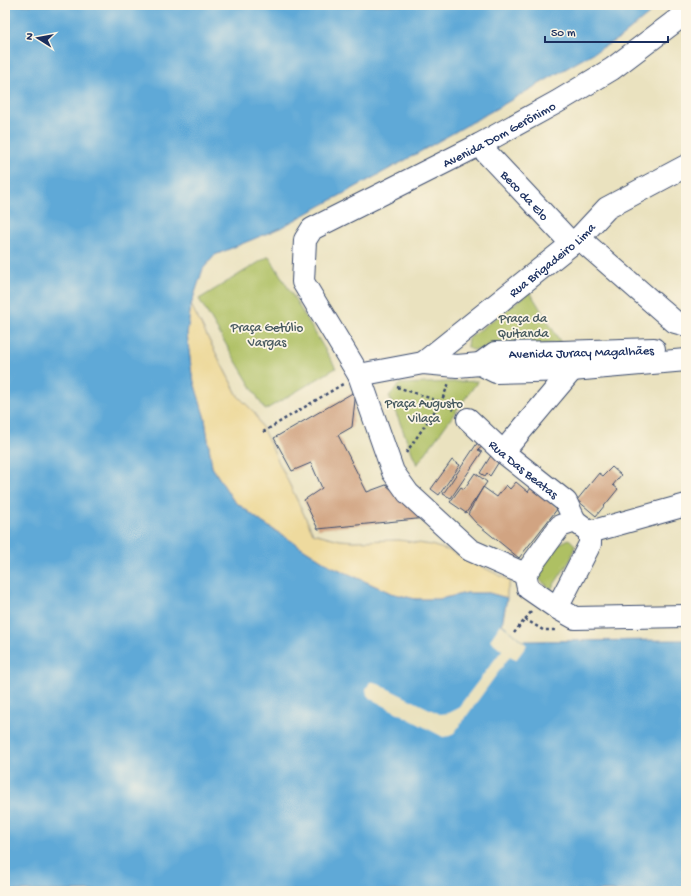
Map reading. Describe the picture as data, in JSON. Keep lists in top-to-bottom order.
{
  "streets": {
    "street": [
      "Avenida Dom Gerônimo",
      "Beco da Elo",
      "Rua Brigadeiro Lima",
      "Avenida Juracy Magalhães",
      "Rua Das Beatas"
    ]
  },
  "crossings": [
    ["Avenida Dom Gerônimo", "Beco da Elo"],
    ["Avenida Dom Gerônimo", "Avenida Juracy Magalhães"],
    ["Beco da Elo", "Rua Brigadeiro Lima"],
    ["Rua Brigadeiro Lima", "Avenida Juracy Magalhães"]
  ],
  "parks": ["Praça da Quitanda", "Praça Getúlio Vargas", "Praça Augusto Vilaça"],
  "scale_bar": "50 m",
  "north": "left"
}
